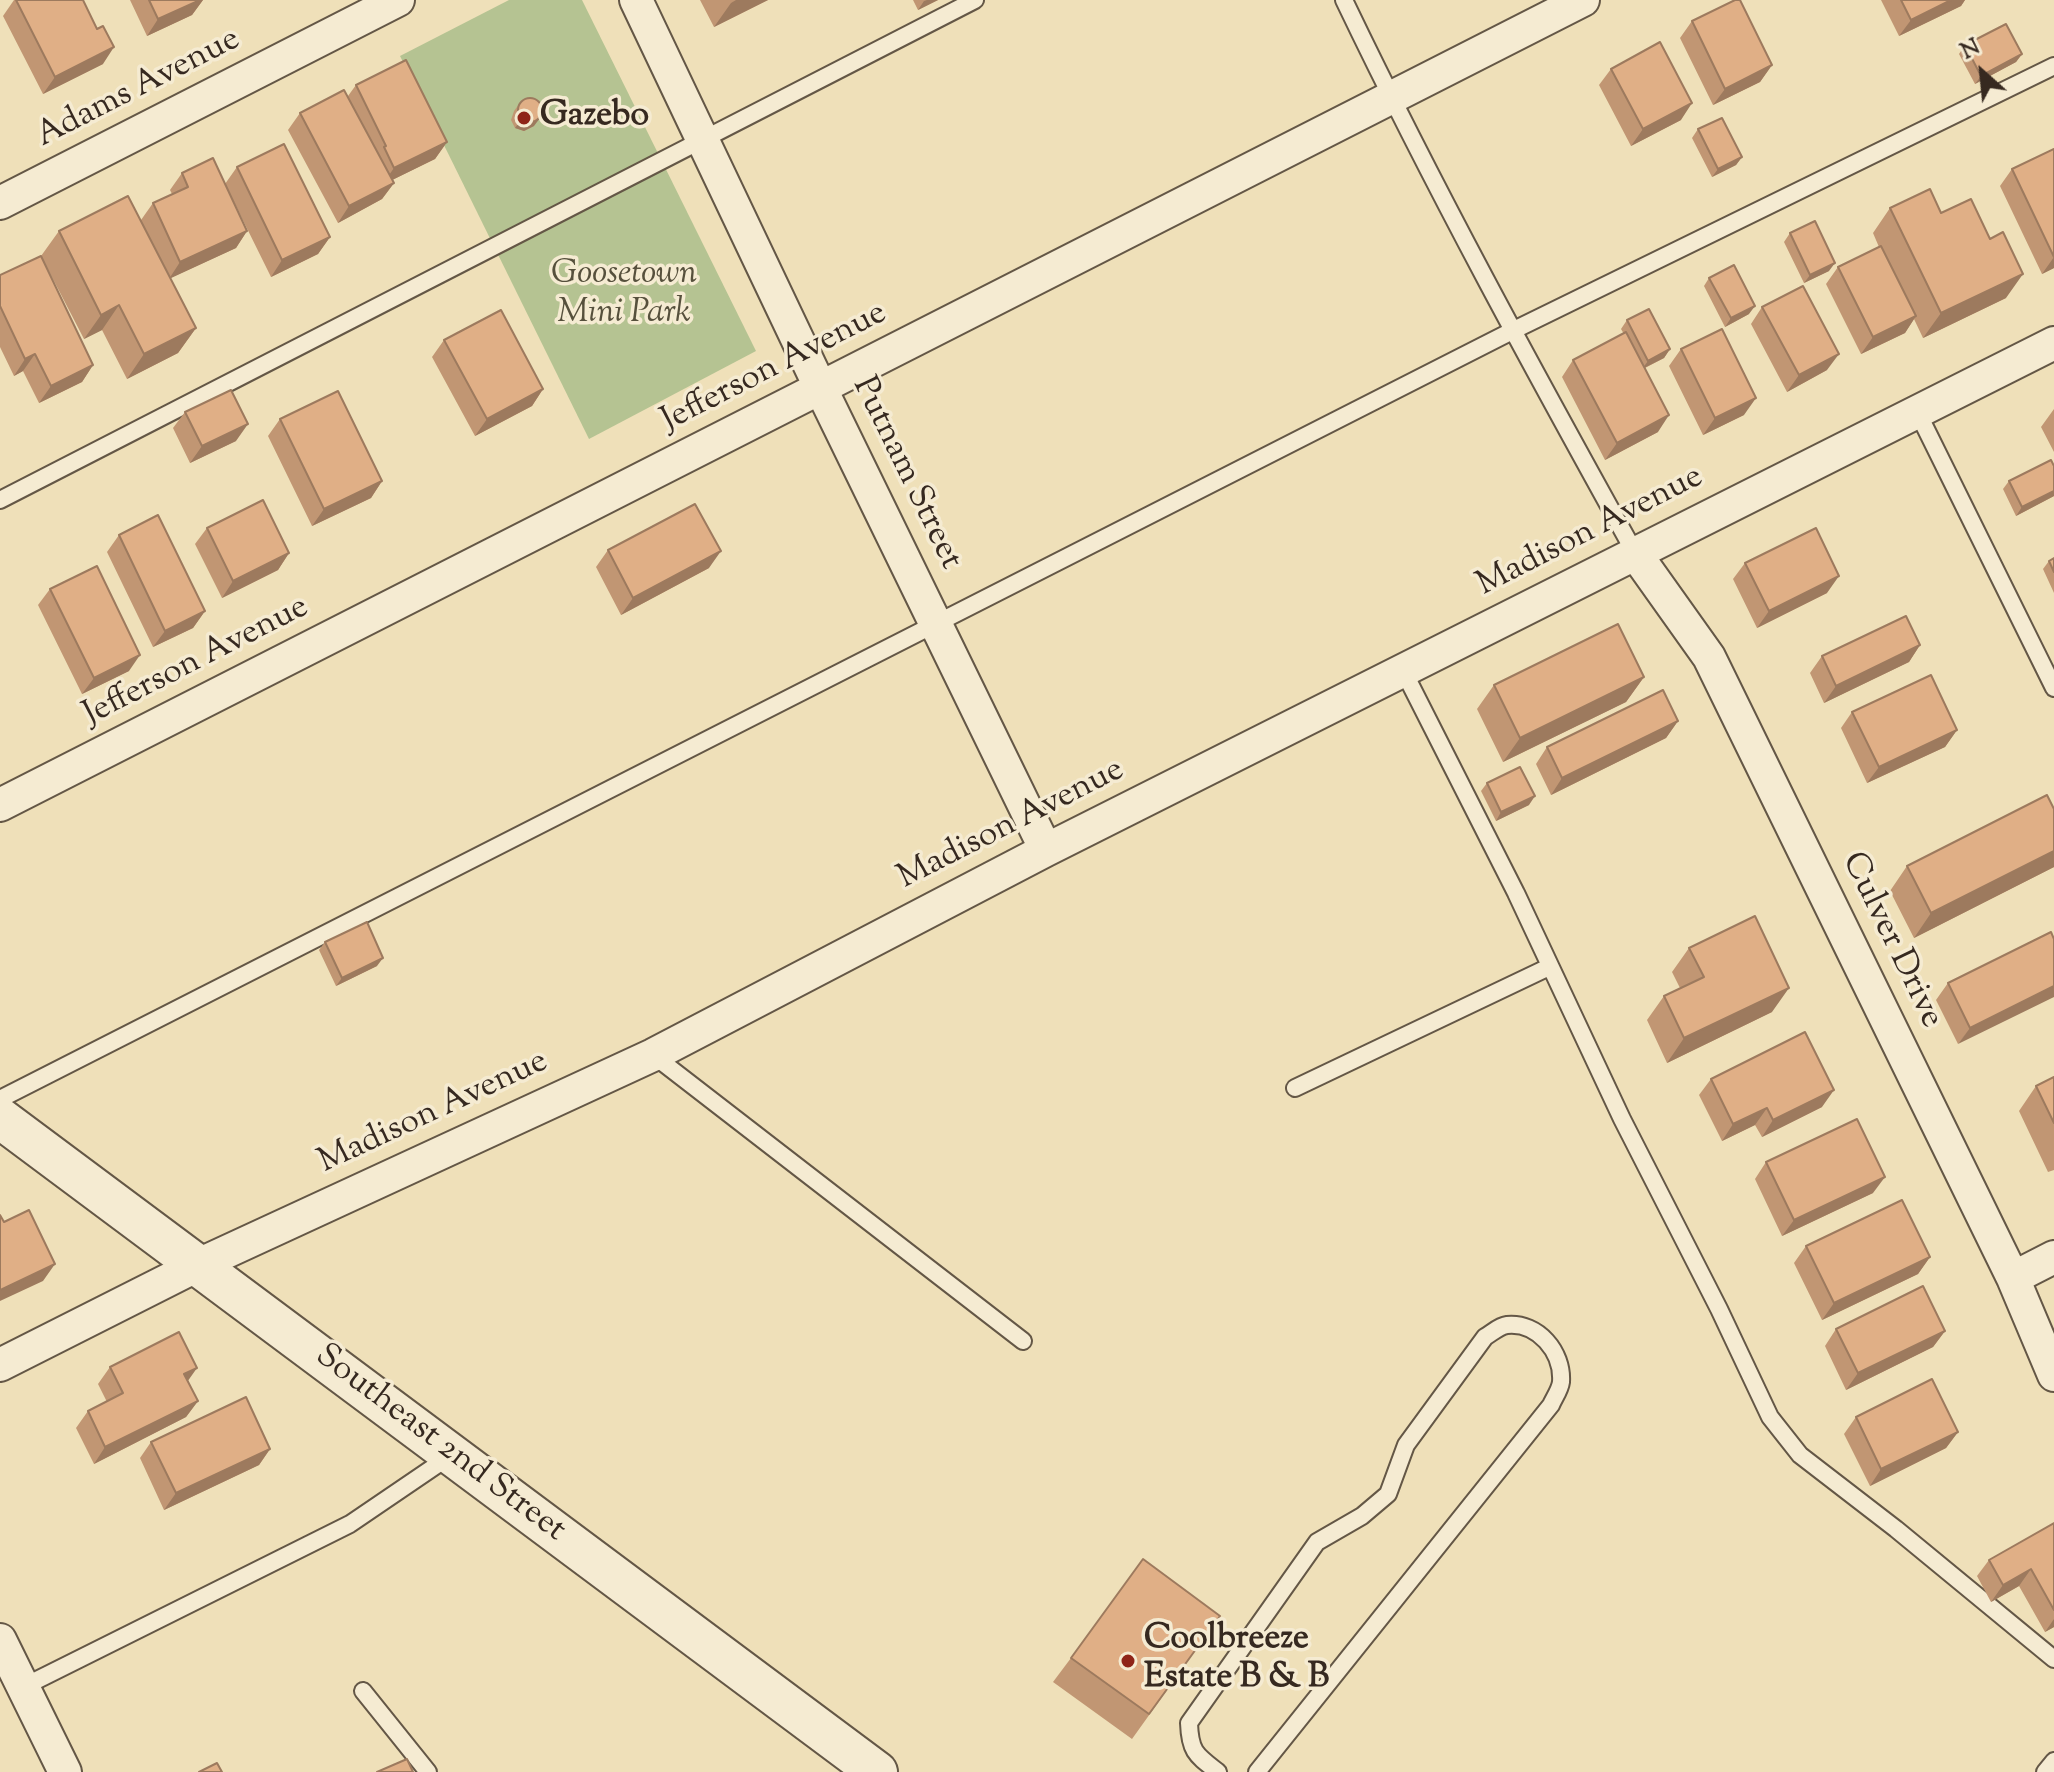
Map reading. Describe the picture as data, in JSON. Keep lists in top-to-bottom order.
{
  "streets": {
    "street": [
      "Adams Avenue",
      "Jefferson Avenue",
      "Putnam Street",
      "Madison Avenue",
      "Culver Drive",
      "Southeast 2nd Street"
    ]
  },
  "crossings": [
    ["Jefferson Avenue", "Putnam Street"],
    ["Putnam Street", "Madison Avenue"],
    ["Madison Avenue", "Culver Drive"],
    ["Madison Avenue", "Southeast 2nd Street"]
  ],
  "parks": ["Goosetown Mini Park"],
  "places": ["Gazebo", "Coolbreeze Estate B & B"],
  "north": "top left"
}
